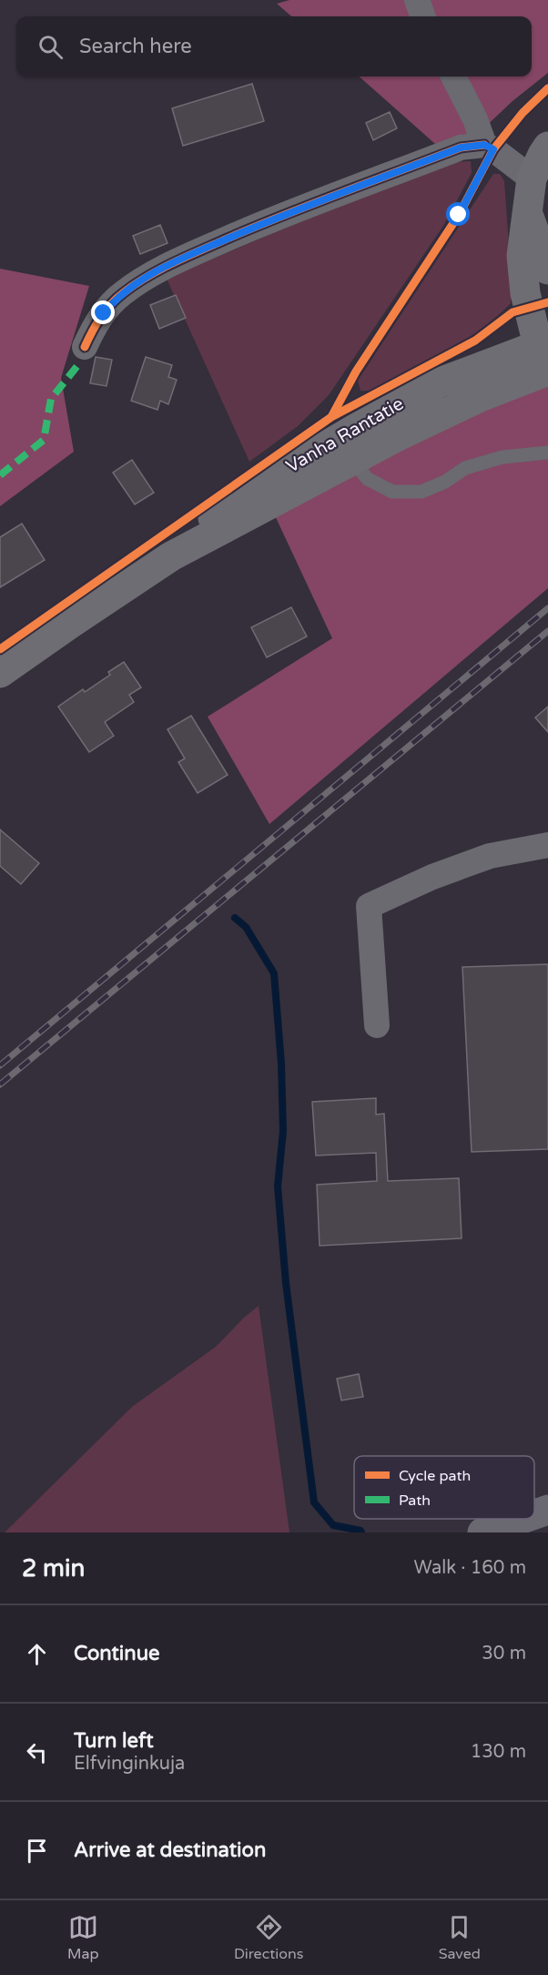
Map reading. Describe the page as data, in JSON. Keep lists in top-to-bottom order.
{
  "streets": {
    "main road": ["Vanha Rantatie"]
  },
  "legend": ["Cycle path", "Path"],
  "page": {
    "search": "Search here",
    "heading": ["2 min", "Walk · 160 m"],
    "list": [
      ["Continue", "30 m"],
      ["Turn left", "Elfvinginkuja", "130 m"],
      "Arrive at destination"
    ],
    "nav": ["Map", "Directions", "Saved"]
  }
}
